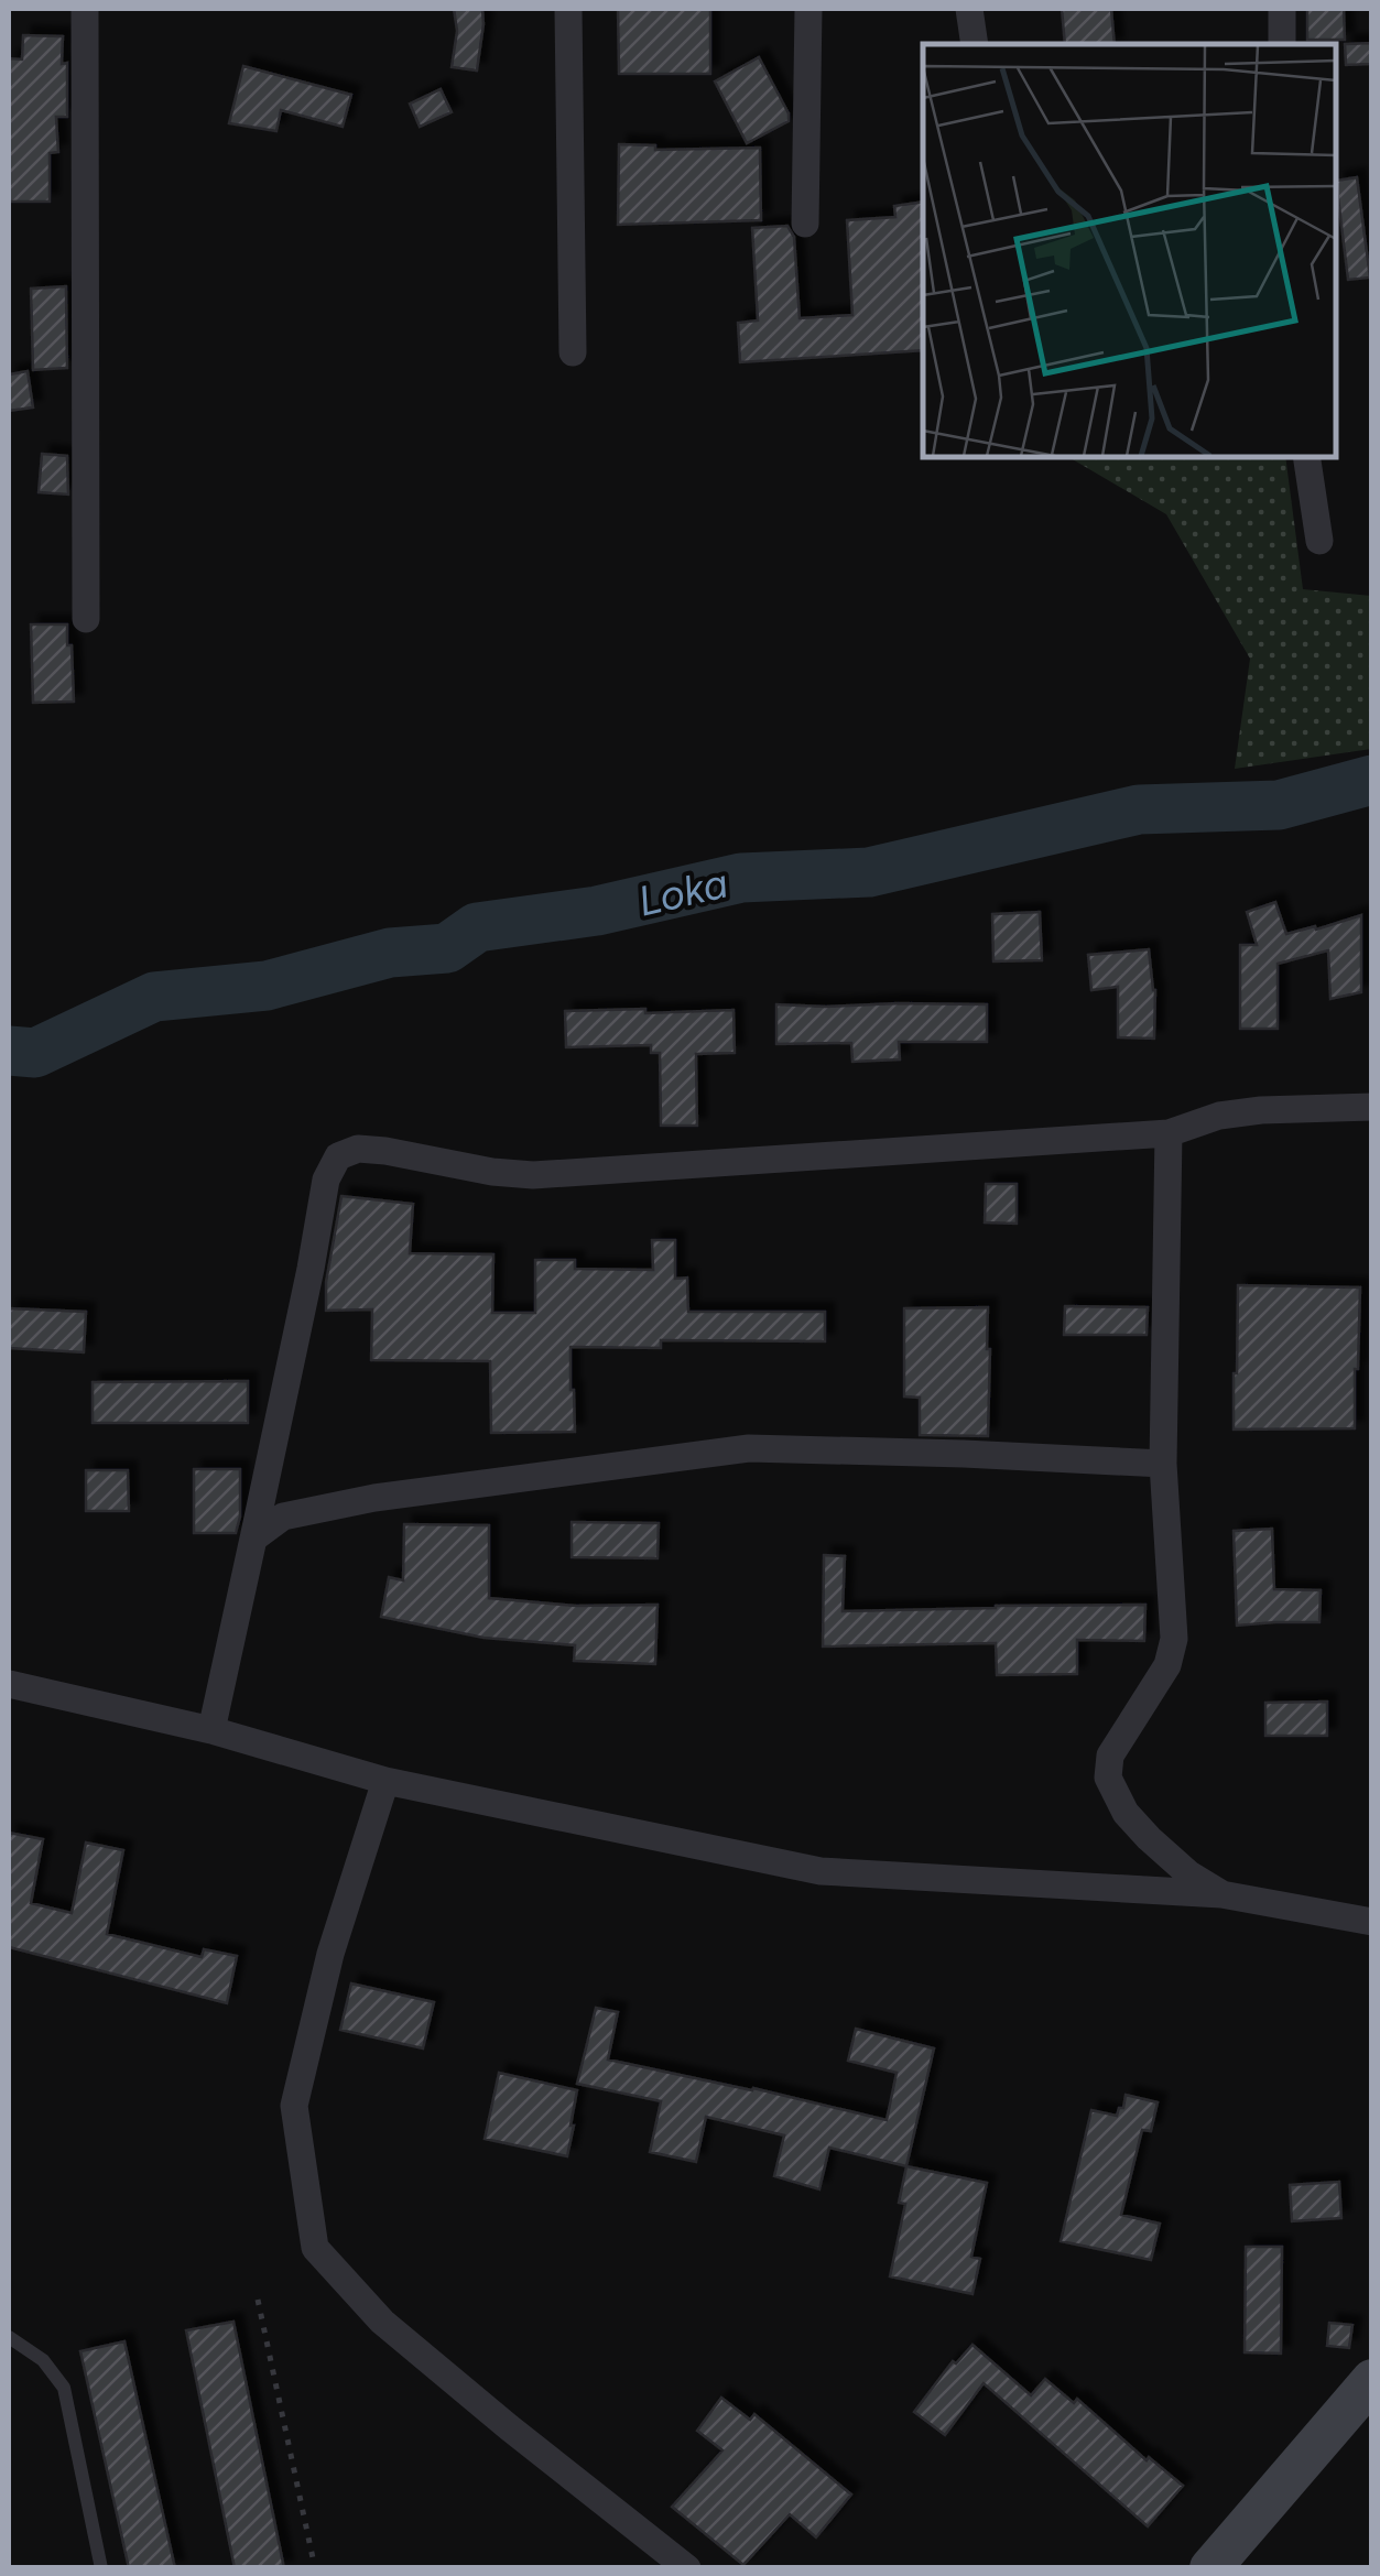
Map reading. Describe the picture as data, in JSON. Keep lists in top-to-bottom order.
{
  "water": ["Loka"]
}
